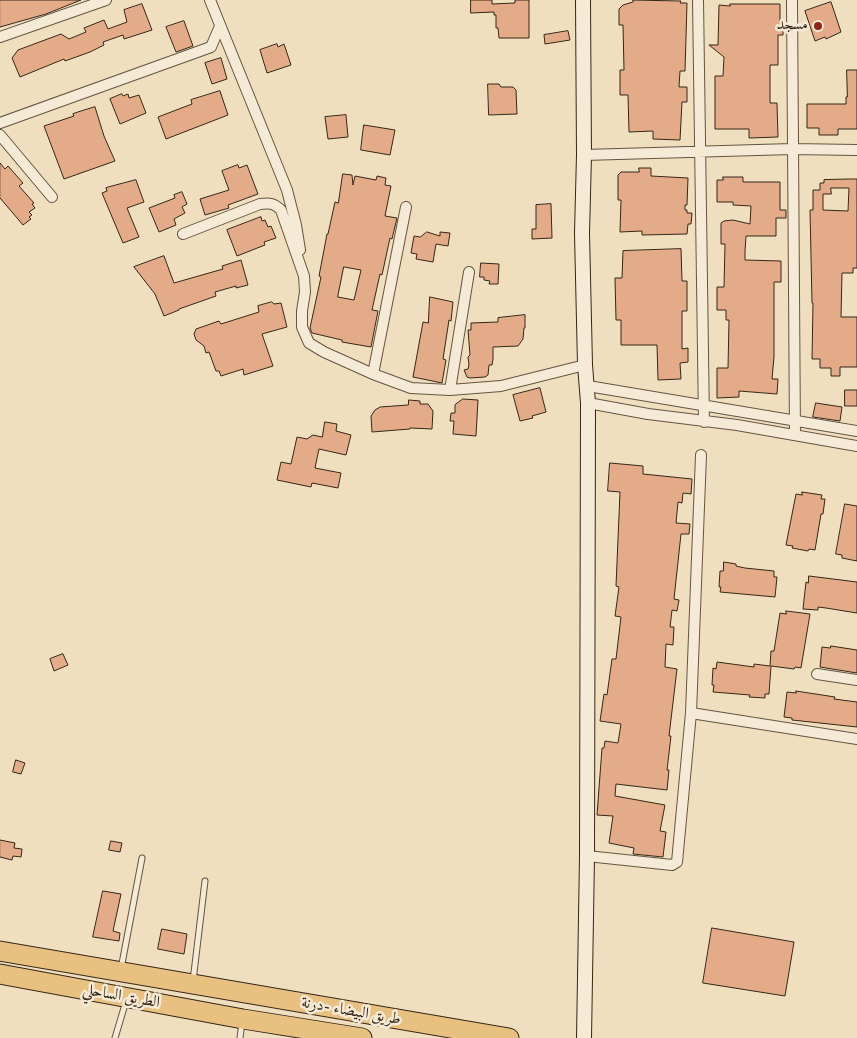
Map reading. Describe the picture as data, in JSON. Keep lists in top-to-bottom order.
{
  "streets": {
    "highway": ["الطريق الساحلي", "طريق البيضاء -درنة"]
  },
  "crossings": [
    ["الطريق الساحلي", "طريق البيضاء -درنة"]
  ],
  "places": ["مسجد"]
}
